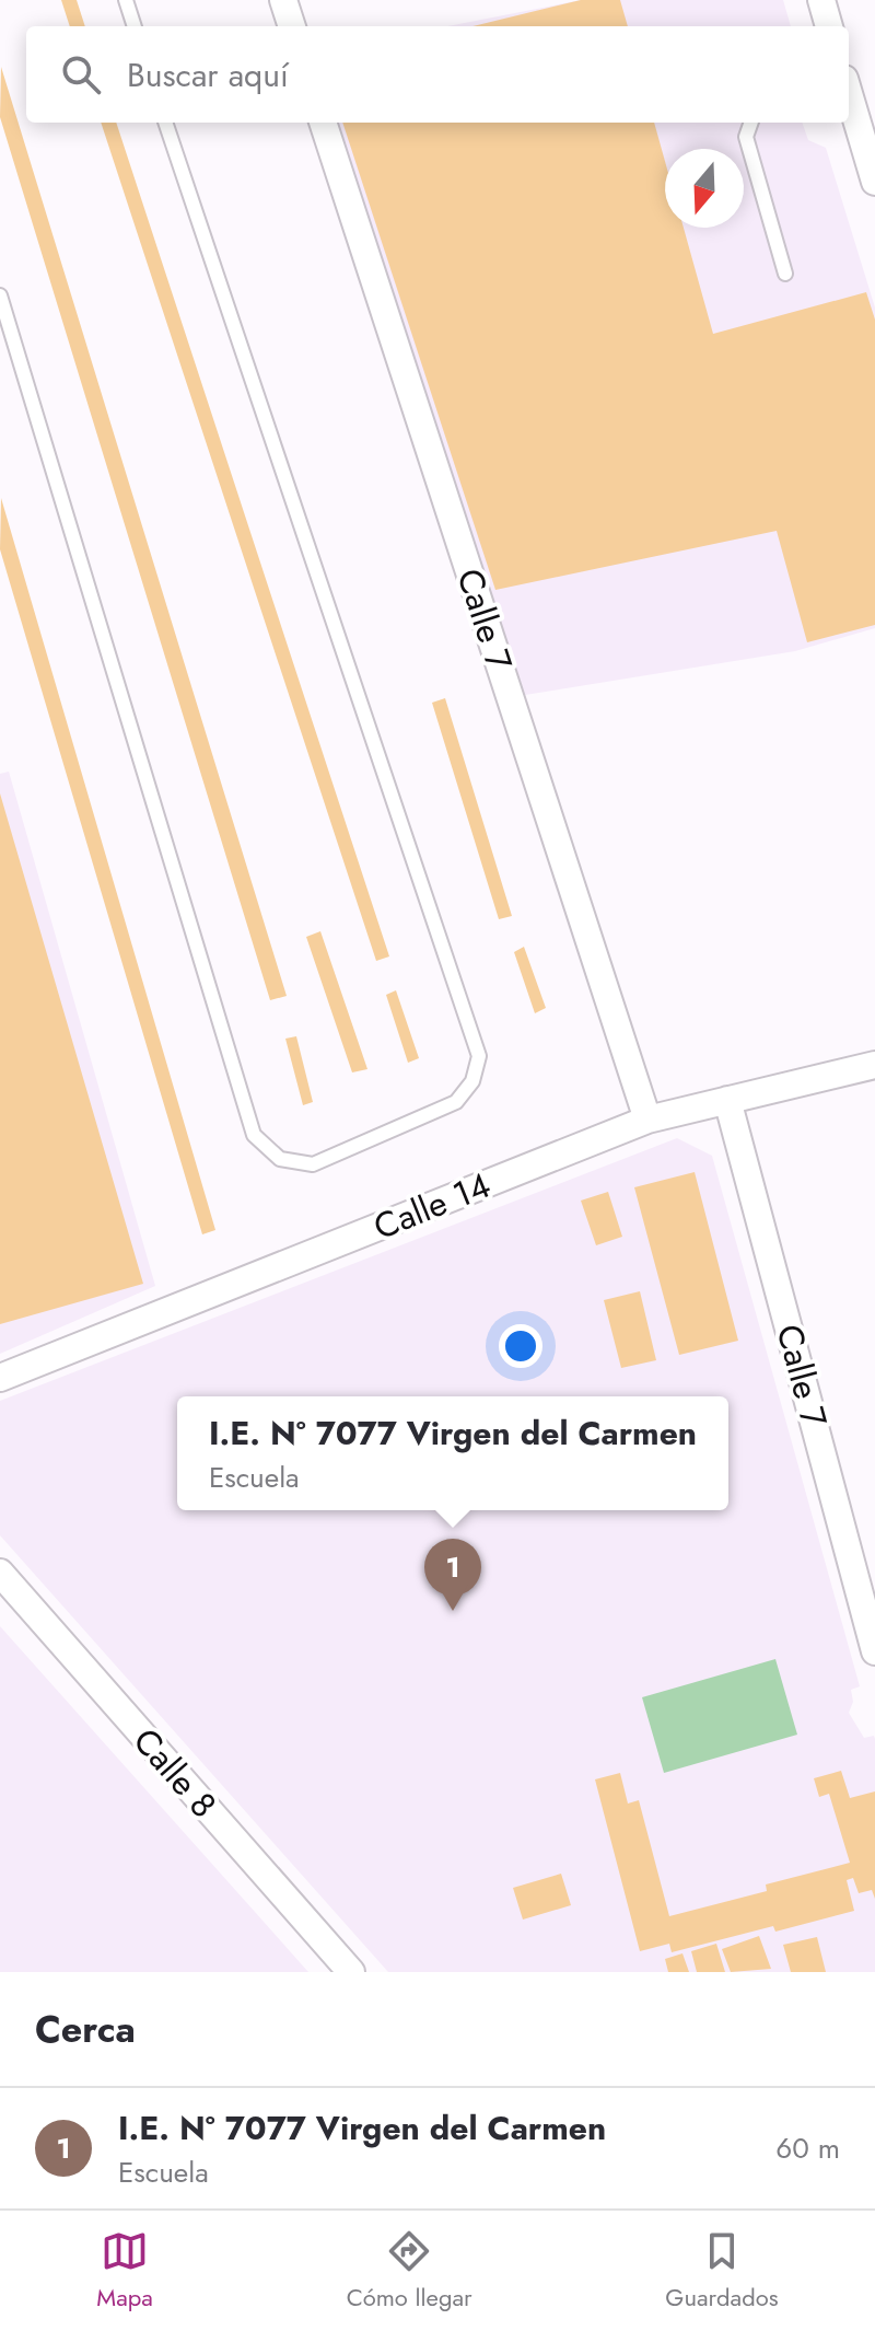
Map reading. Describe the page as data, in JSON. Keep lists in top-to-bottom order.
{
  "streets": {
    "street": ["Calle 7", "Calle 14", "Calle 8"]
  },
  "crossings": [
    ["Calle 7", "Calle 14"]
  ],
  "north": "bottom",
  "page": {
    "search": "Buscar aquí",
    "popup": ["I.E. N° 7077 Virgen del Carmen", "Escuela"],
    "pins": "1",
    "heading": "Cerca",
    "list": [
      {
        "mark": "1",
        "name": "I.E. N° 7077 Virgen del Carmen",
        "note": "Escuela",
        "value": "60 m"
      }
    ],
    "nav": ["Mapa", "Cómo llegar", "Guardados"]
  }
}
